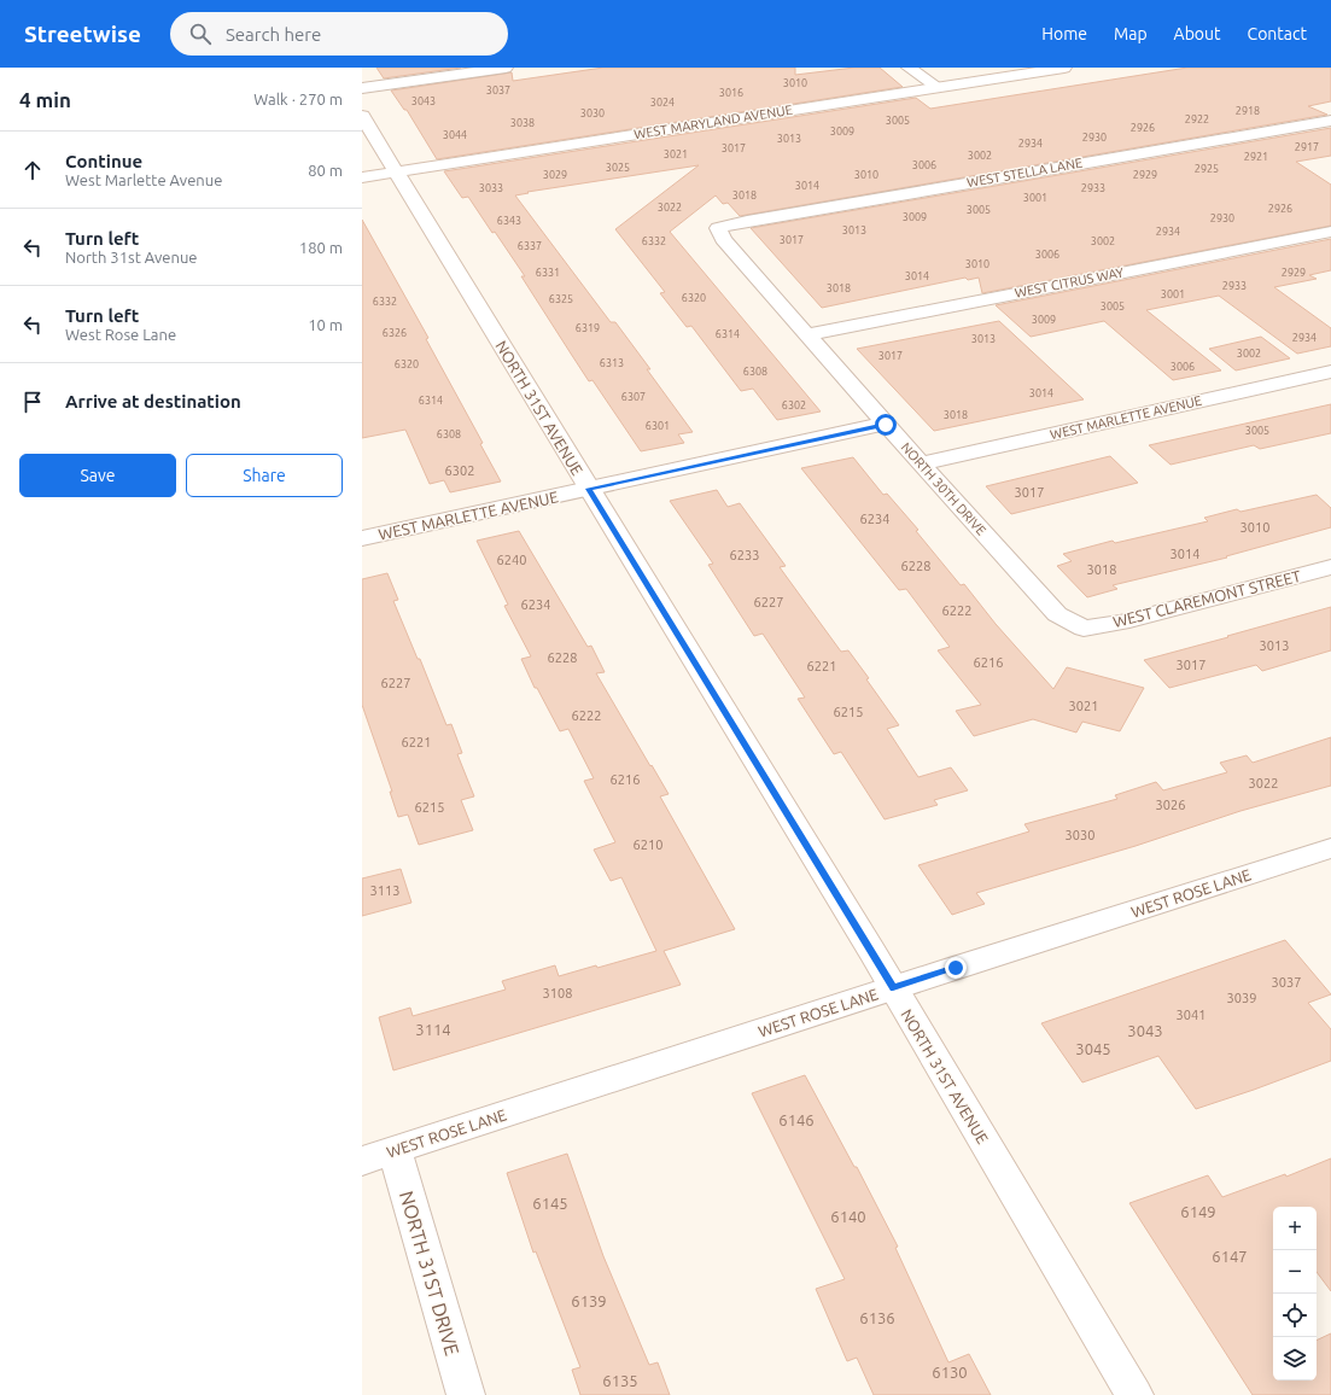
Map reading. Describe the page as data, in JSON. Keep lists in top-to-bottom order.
{
  "streets": {
    "street": [
      "WEST MARYLAND AVENUE",
      "WEST STELLA LANE",
      "WEST CITRUS WAY",
      "NORTH 31ST AVENUE",
      "WEST MARLETTE AVENUE",
      "NORTH 30TH DRIVE",
      "WEST CLAREMONT STREET",
      "WEST ROSE LANE",
      "NORTH 31ST DRIVE"
    ]
  },
  "crossings": [
    ["WEST MARYLAND AVENUE", "NORTH 31ST AVENUE"],
    ["WEST STELLA LANE", "NORTH 30TH DRIVE"],
    ["WEST CITRUS WAY", "NORTH 30TH DRIVE"],
    ["NORTH 31ST AVENUE", "WEST MARLETTE AVENUE"],
    ["NORTH 31ST AVENUE", "WEST ROSE LANE"],
    ["WEST MARLETTE AVENUE", "NORTH 30TH DRIVE"],
    ["NORTH 30TH DRIVE", "WEST CLAREMONT STREET"],
    ["WEST ROSE LANE", "NORTH 31ST DRIVE"]
  ],
  "house_numbers": [
    "3010",
    "3037",
    "3016",
    "3043",
    "3024",
    "2918",
    "3030",
    "2922",
    "3005",
    "3038",
    "2926",
    "3009",
    "3044",
    "2930",
    "3013",
    "2934",
    "2917",
    "3017",
    "3021",
    "3002",
    "2921",
    "3006",
    "3025",
    "2925",
    "3029",
    "3010",
    "2929",
    "3014",
    "3033",
    "2933",
    "3018",
    "3001",
    "3022",
    "2926",
    "3005",
    "3009",
    "2930",
    "6343",
    "3013",
    "2934",
    "3017",
    "6332",
    "3002",
    "6337",
    "3006",
    "3010",
    "6331",
    "2929",
    "3014",
    "2933",
    "3018",
    "3001",
    "6320",
    "6325",
    "6332",
    "3005",
    "3009",
    "6319",
    "6326",
    "6314",
    "2934",
    "3013",
    "3002",
    "3017",
    "6313",
    "6320",
    "3006",
    "6308",
    "3014",
    "6307",
    "6314",
    "6302",
    "3018",
    "6301",
    "3005",
    "6308",
    "6302",
    "3017",
    "6234",
    "3010",
    "3014",
    "6233",
    "6240",
    "6228",
    "3018",
    "6227",
    "6234",
    "6222",
    "3013",
    "6228",
    "6216",
    "3017",
    "6221",
    "6227",
    "3021",
    "6215",
    "6222",
    "6221",
    "6216",
    "3022",
    "3026",
    "6215",
    "3030",
    "6210",
    "3113",
    "3037",
    "3108",
    "3039",
    "3041",
    "3114",
    "3043",
    "3045",
    "6146",
    "6145",
    "6149",
    "6140",
    "6147",
    "6139",
    "6136",
    "6130",
    "6135"
  ],
  "page": {
    "header": "Streetwise",
    "search": "Search here",
    "nav": [
      "Home",
      "Map",
      "About",
      "Contact"
    ],
    "heading": ["4 min", "Walk · 270 m"],
    "list": [
      ["Continue", "West Marlette Avenue", "80 m"],
      ["Turn left", "North 31st Avenue", "180 m"],
      ["Turn left", "West Rose Lane", "10 m"],
      "Arrive at destination"
    ],
    "buttons": ["Save", "Share"],
    "map_buttons": ["+", "−"]
  }
}
